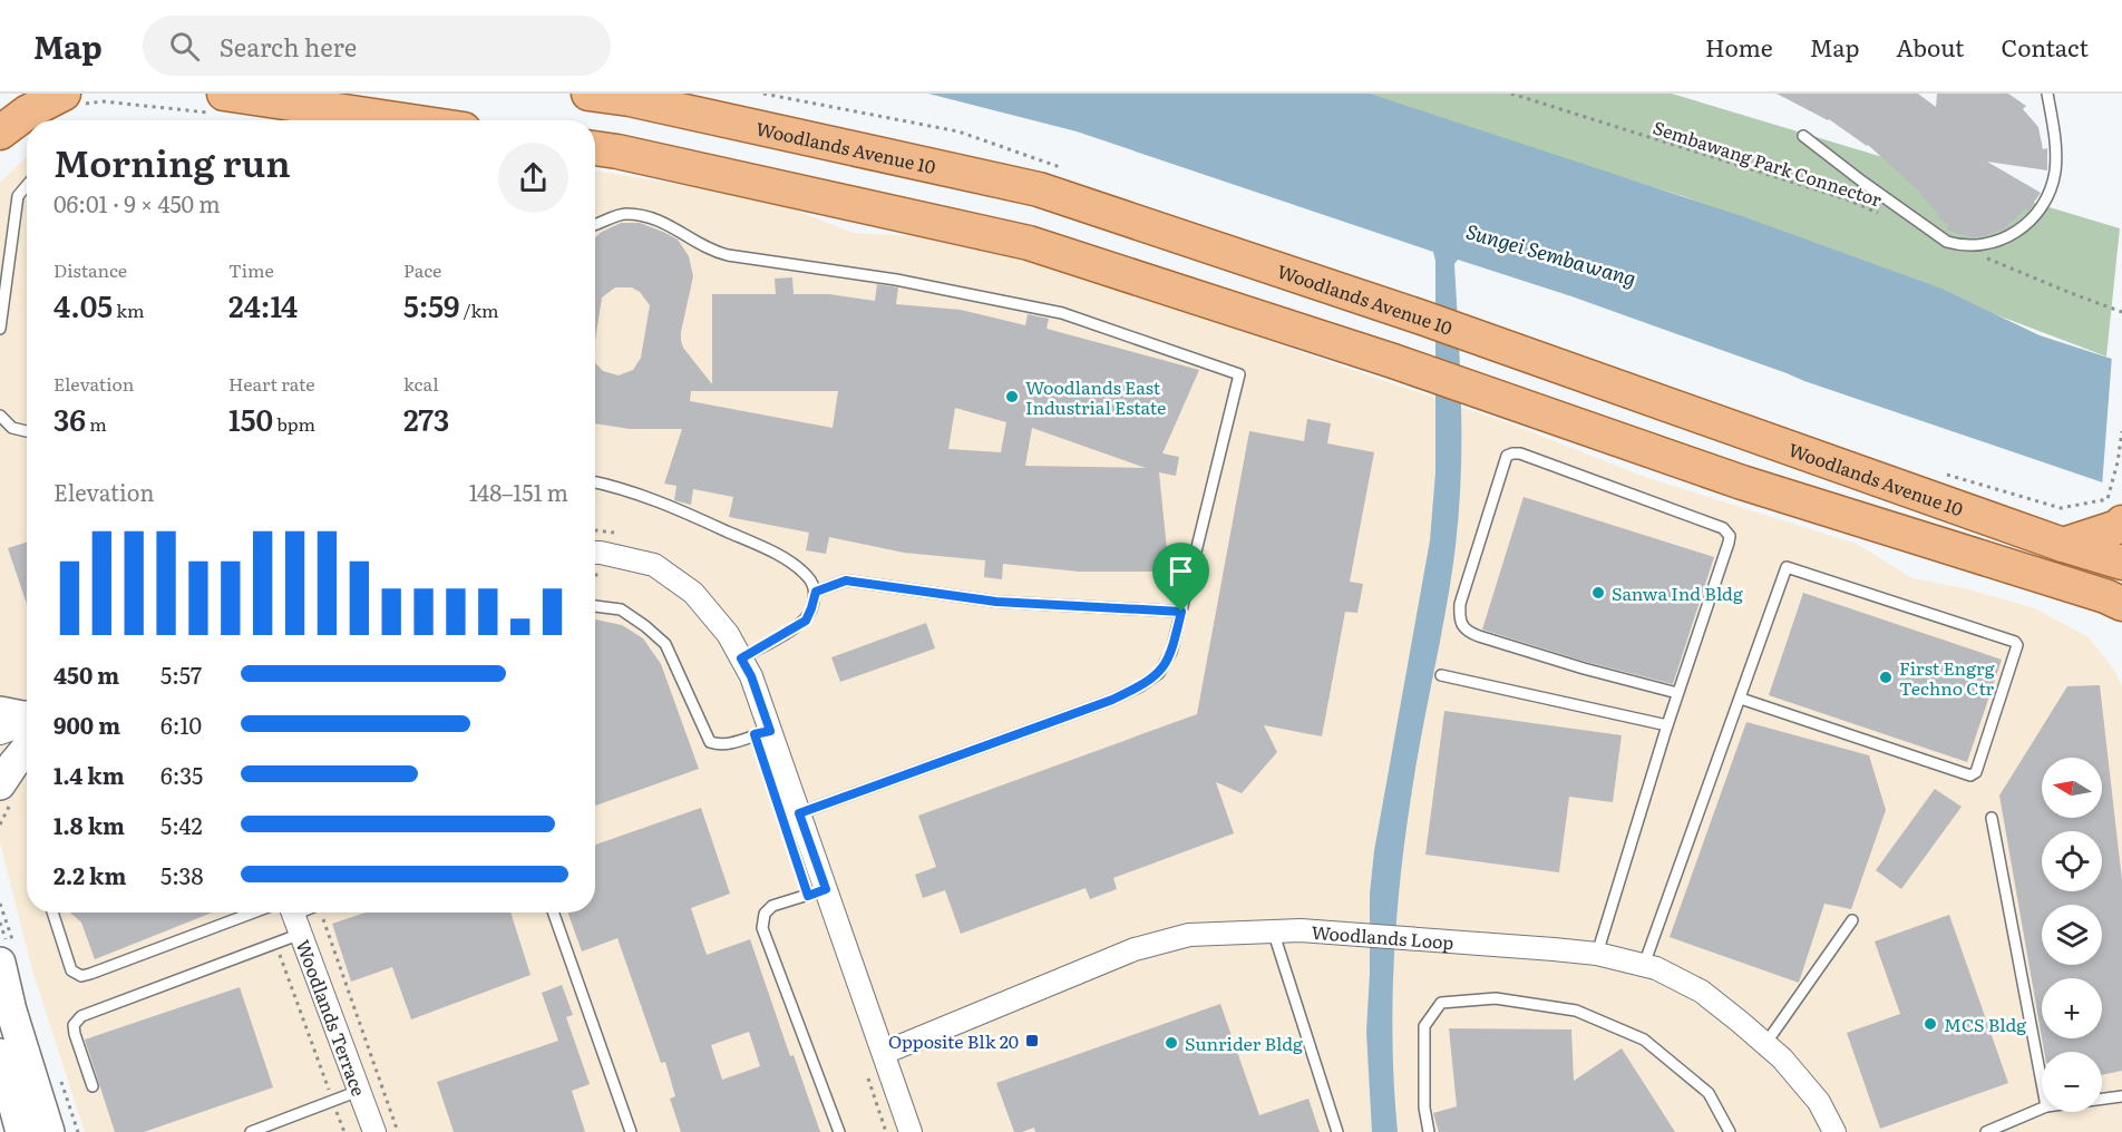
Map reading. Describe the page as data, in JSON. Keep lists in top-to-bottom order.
{
  "streets": {
    "main road": ["Woodlands Avenue 10"],
    "street": ["Woodlands Loop", "Woodlands Terrace"],
    "path": ["Sembawang Park Connector"]
  },
  "water": ["Sungei Sembawang"],
  "places": {
    "other": [
      "Woodlands East Industrial Estate",
      "Sanwa Ind Bldg",
      "First Engrg Techno Ctr",
      "MCS Bldg",
      "Sunrider Bldg"
    ],
    "transit": ["Opposite Blk 20"]
  },
  "north": "left",
  "page": {
    "header": "Map",
    "search": "Search here",
    "nav": [
      "Home",
      "Map",
      "About",
      "Contact"
    ],
    "heading": ["Morning run", "06:01 · 9 × 450 m"],
    "stats": [
      ["Distance", "4.05 km"],
      ["Time", "24:14"],
      ["Pace", "5:59 /km"],
      ["Elevation", "36 m"],
      ["Heart rate", "150 bpm"],
      ["kcal", "273"]
    ],
    "chart": ["Elevation", "148–151 m"],
    "list": [
      {
        "name": "450 m",
        "note": "5:57"
      },
      {
        "name": "900 m",
        "note": "6:10"
      },
      {
        "name": "1.4 km",
        "note": "6:35"
      },
      {
        "name": "1.8 km",
        "note": "5:42"
      },
      {
        "name": "2.2 km",
        "note": "5:38"
      }
    ],
    "map_buttons": ["+", "−"]
  }
}
